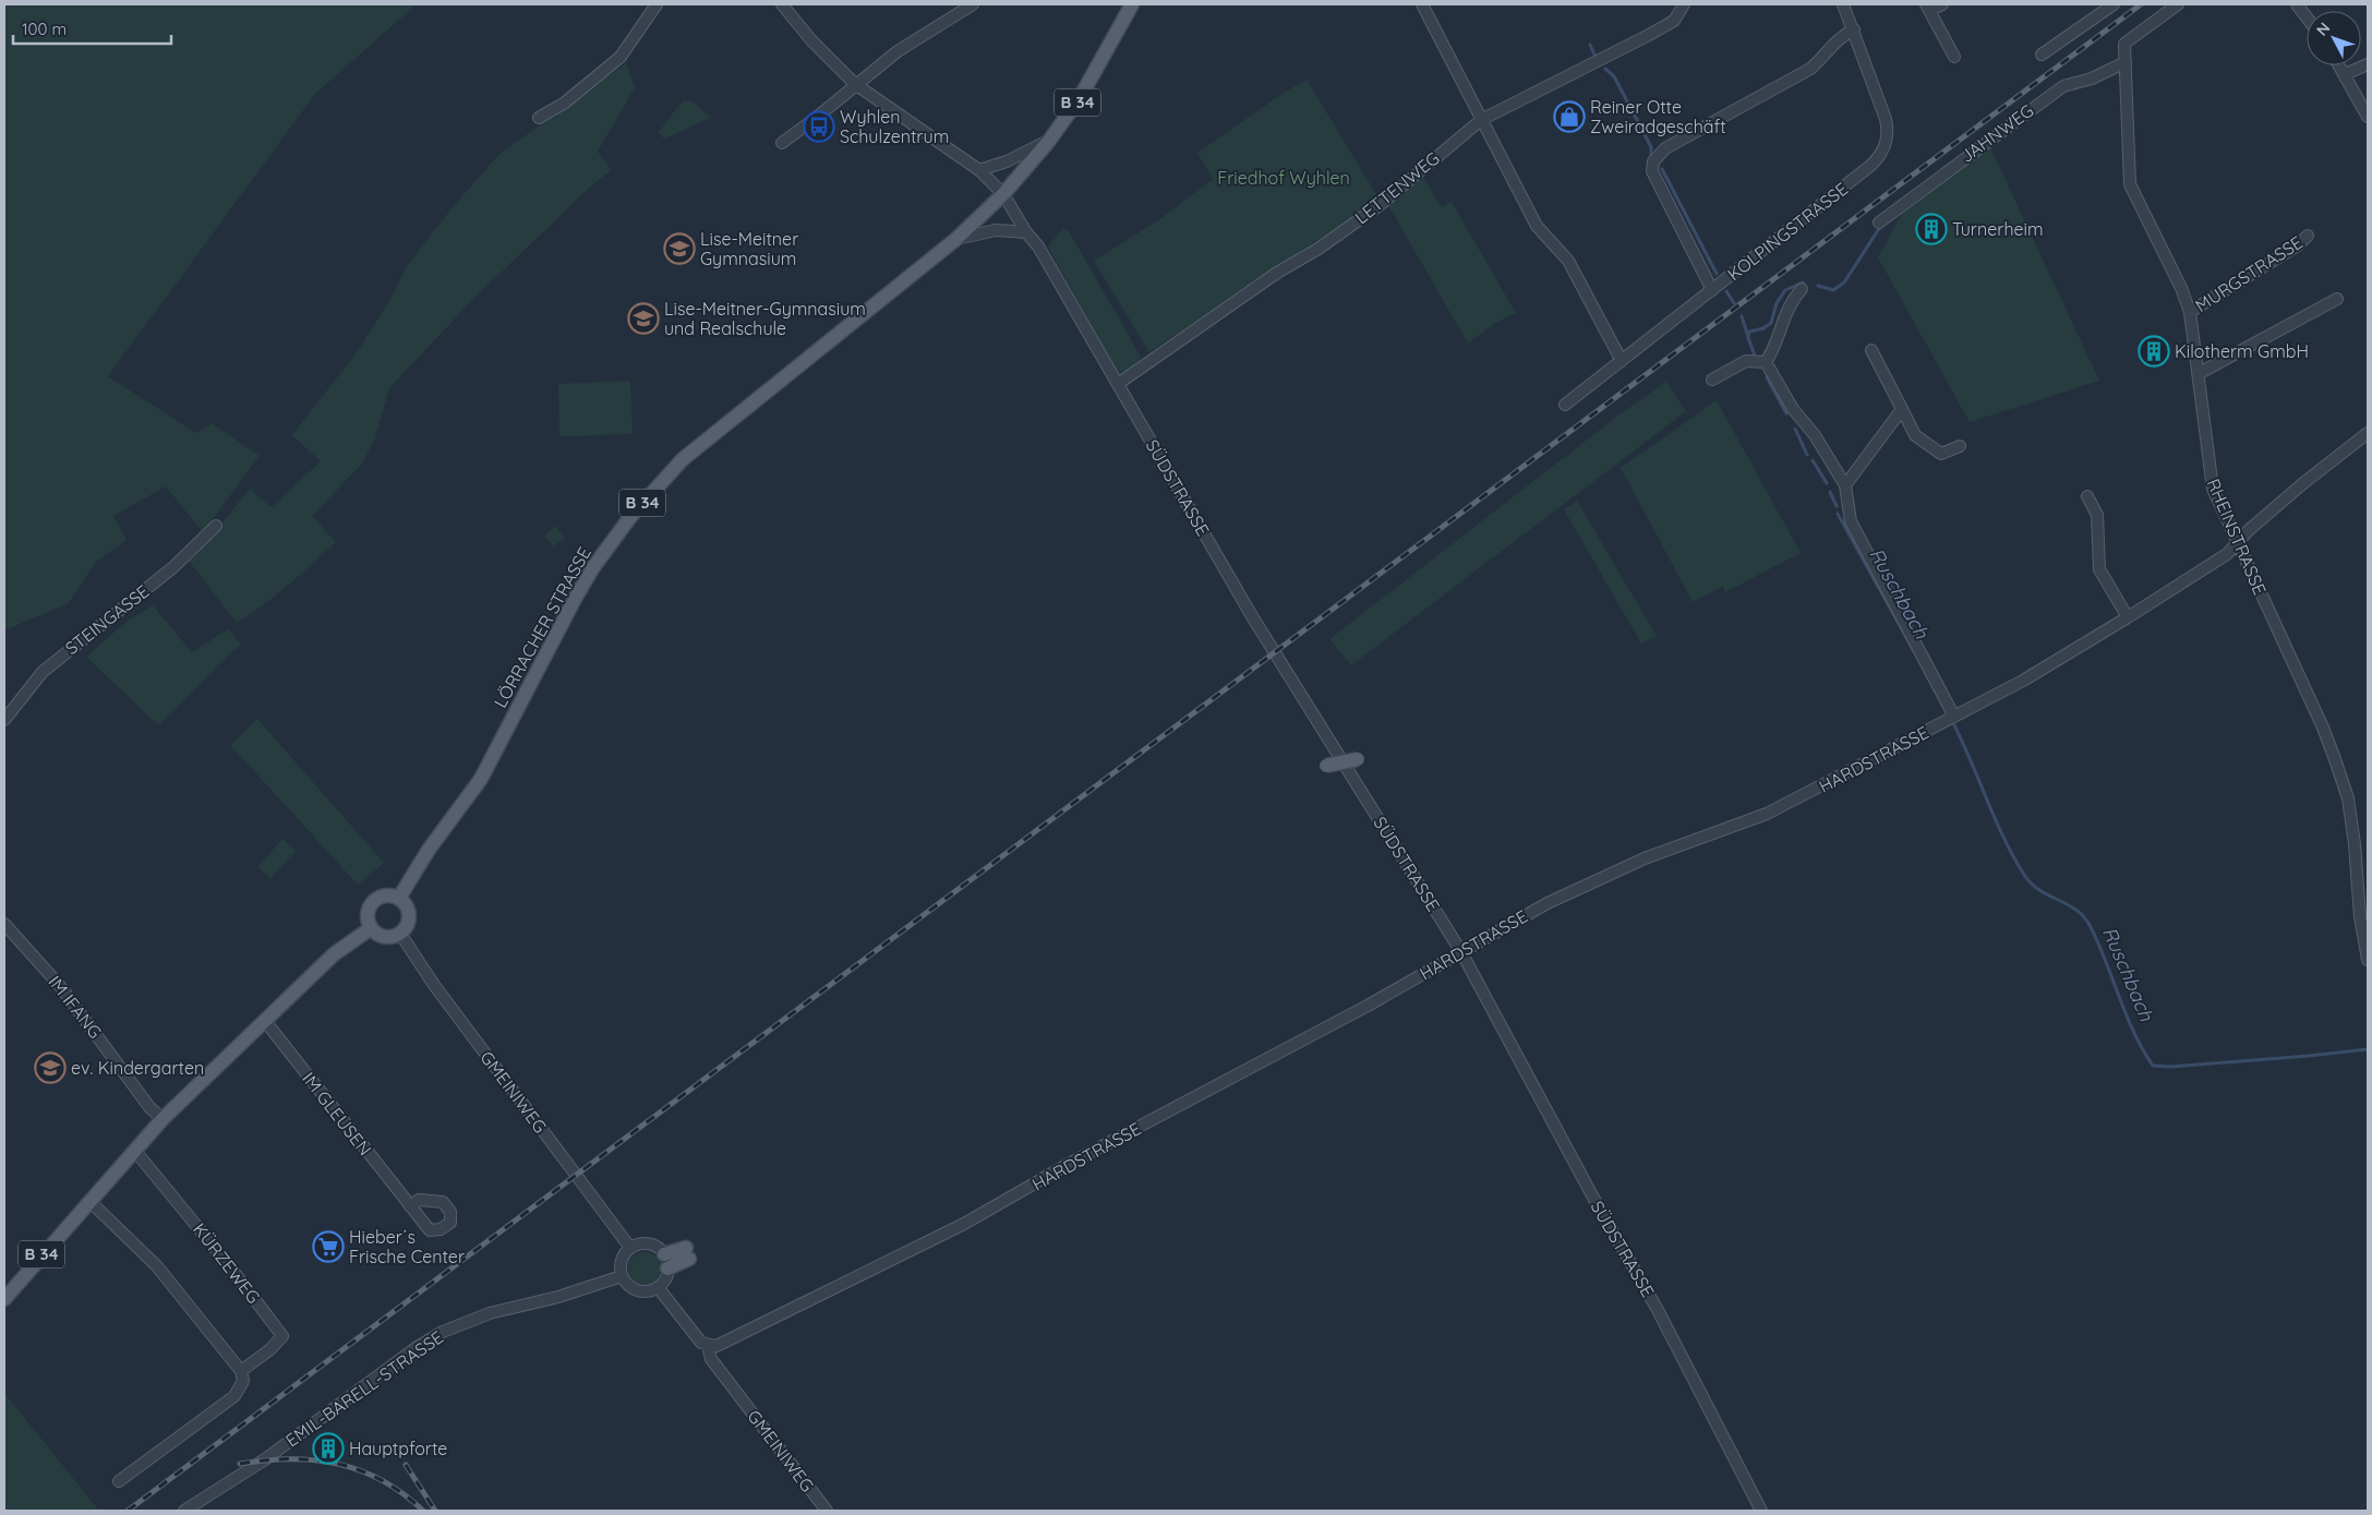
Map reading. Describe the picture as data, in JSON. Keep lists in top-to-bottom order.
{
  "streets": {
    "main road": ["B 34", "LÖRRACHER STRASSE"],
    "street": [
      "JAHNWEG",
      "LETTENWEG",
      "KOLPINGSTRASSE",
      "MURGSTRASSE",
      "SÜDSTRASSE",
      "RHEINSTRASSE",
      "STEINGASSE",
      "HARDSTRASSE",
      "IM IFANG",
      "GMEINIWEG",
      "IM GLEUSEN",
      "KÜRZEWEG",
      "EMIL-BARELL-STRASSE"
    ]
  },
  "crossings": [
    ["B 34", "LÖRRACHER STRASSE"],
    ["B 34", "IM IFANG"],
    ["B 34", "GMEINIWEG"],
    ["B 34", "IM GLEUSEN"],
    ["B 34", "KÜRZEWEG"],
    ["JAHNWEG", "RHEINSTRASSE"],
    ["LETTENWEG", "SÜDSTRASSE"],
    ["MURGSTRASSE", "RHEINSTRASSE"],
    ["SÜDSTRASSE", "LÖRRACHER STRASSE"],
    ["SÜDSTRASSE", "HARDSTRASSE"],
    ["RHEINSTRASSE", "HARDSTRASSE"],
    ["LÖRRACHER STRASSE", "GMEINIWEG"],
    ["HARDSTRASSE", "GMEINIWEG"],
    ["GMEINIWEG", "EMIL-BARELL-STRASSE"]
  ],
  "water": ["Ruschbach"],
  "parks": ["Friedhof Wyhlen"],
  "places": {
    "shop": ["Reiner Otte Zweiradgeschäft"],
    "bus stop": ["Wyhlen Schulzentrum"],
    "building": ["Turnerheim", "Kilotherm GmbH", "Hauptpforte"],
    "school or university": ["Lise-Meitner Gymnasium", "Lise-Meitner-Gymnasium und Realschule", "ev. Kindergarten"],
    "supermarket": ["Hieber´s Frische Center"]
  },
  "scale_bar": "100 m",
  "north": "top left"
}
